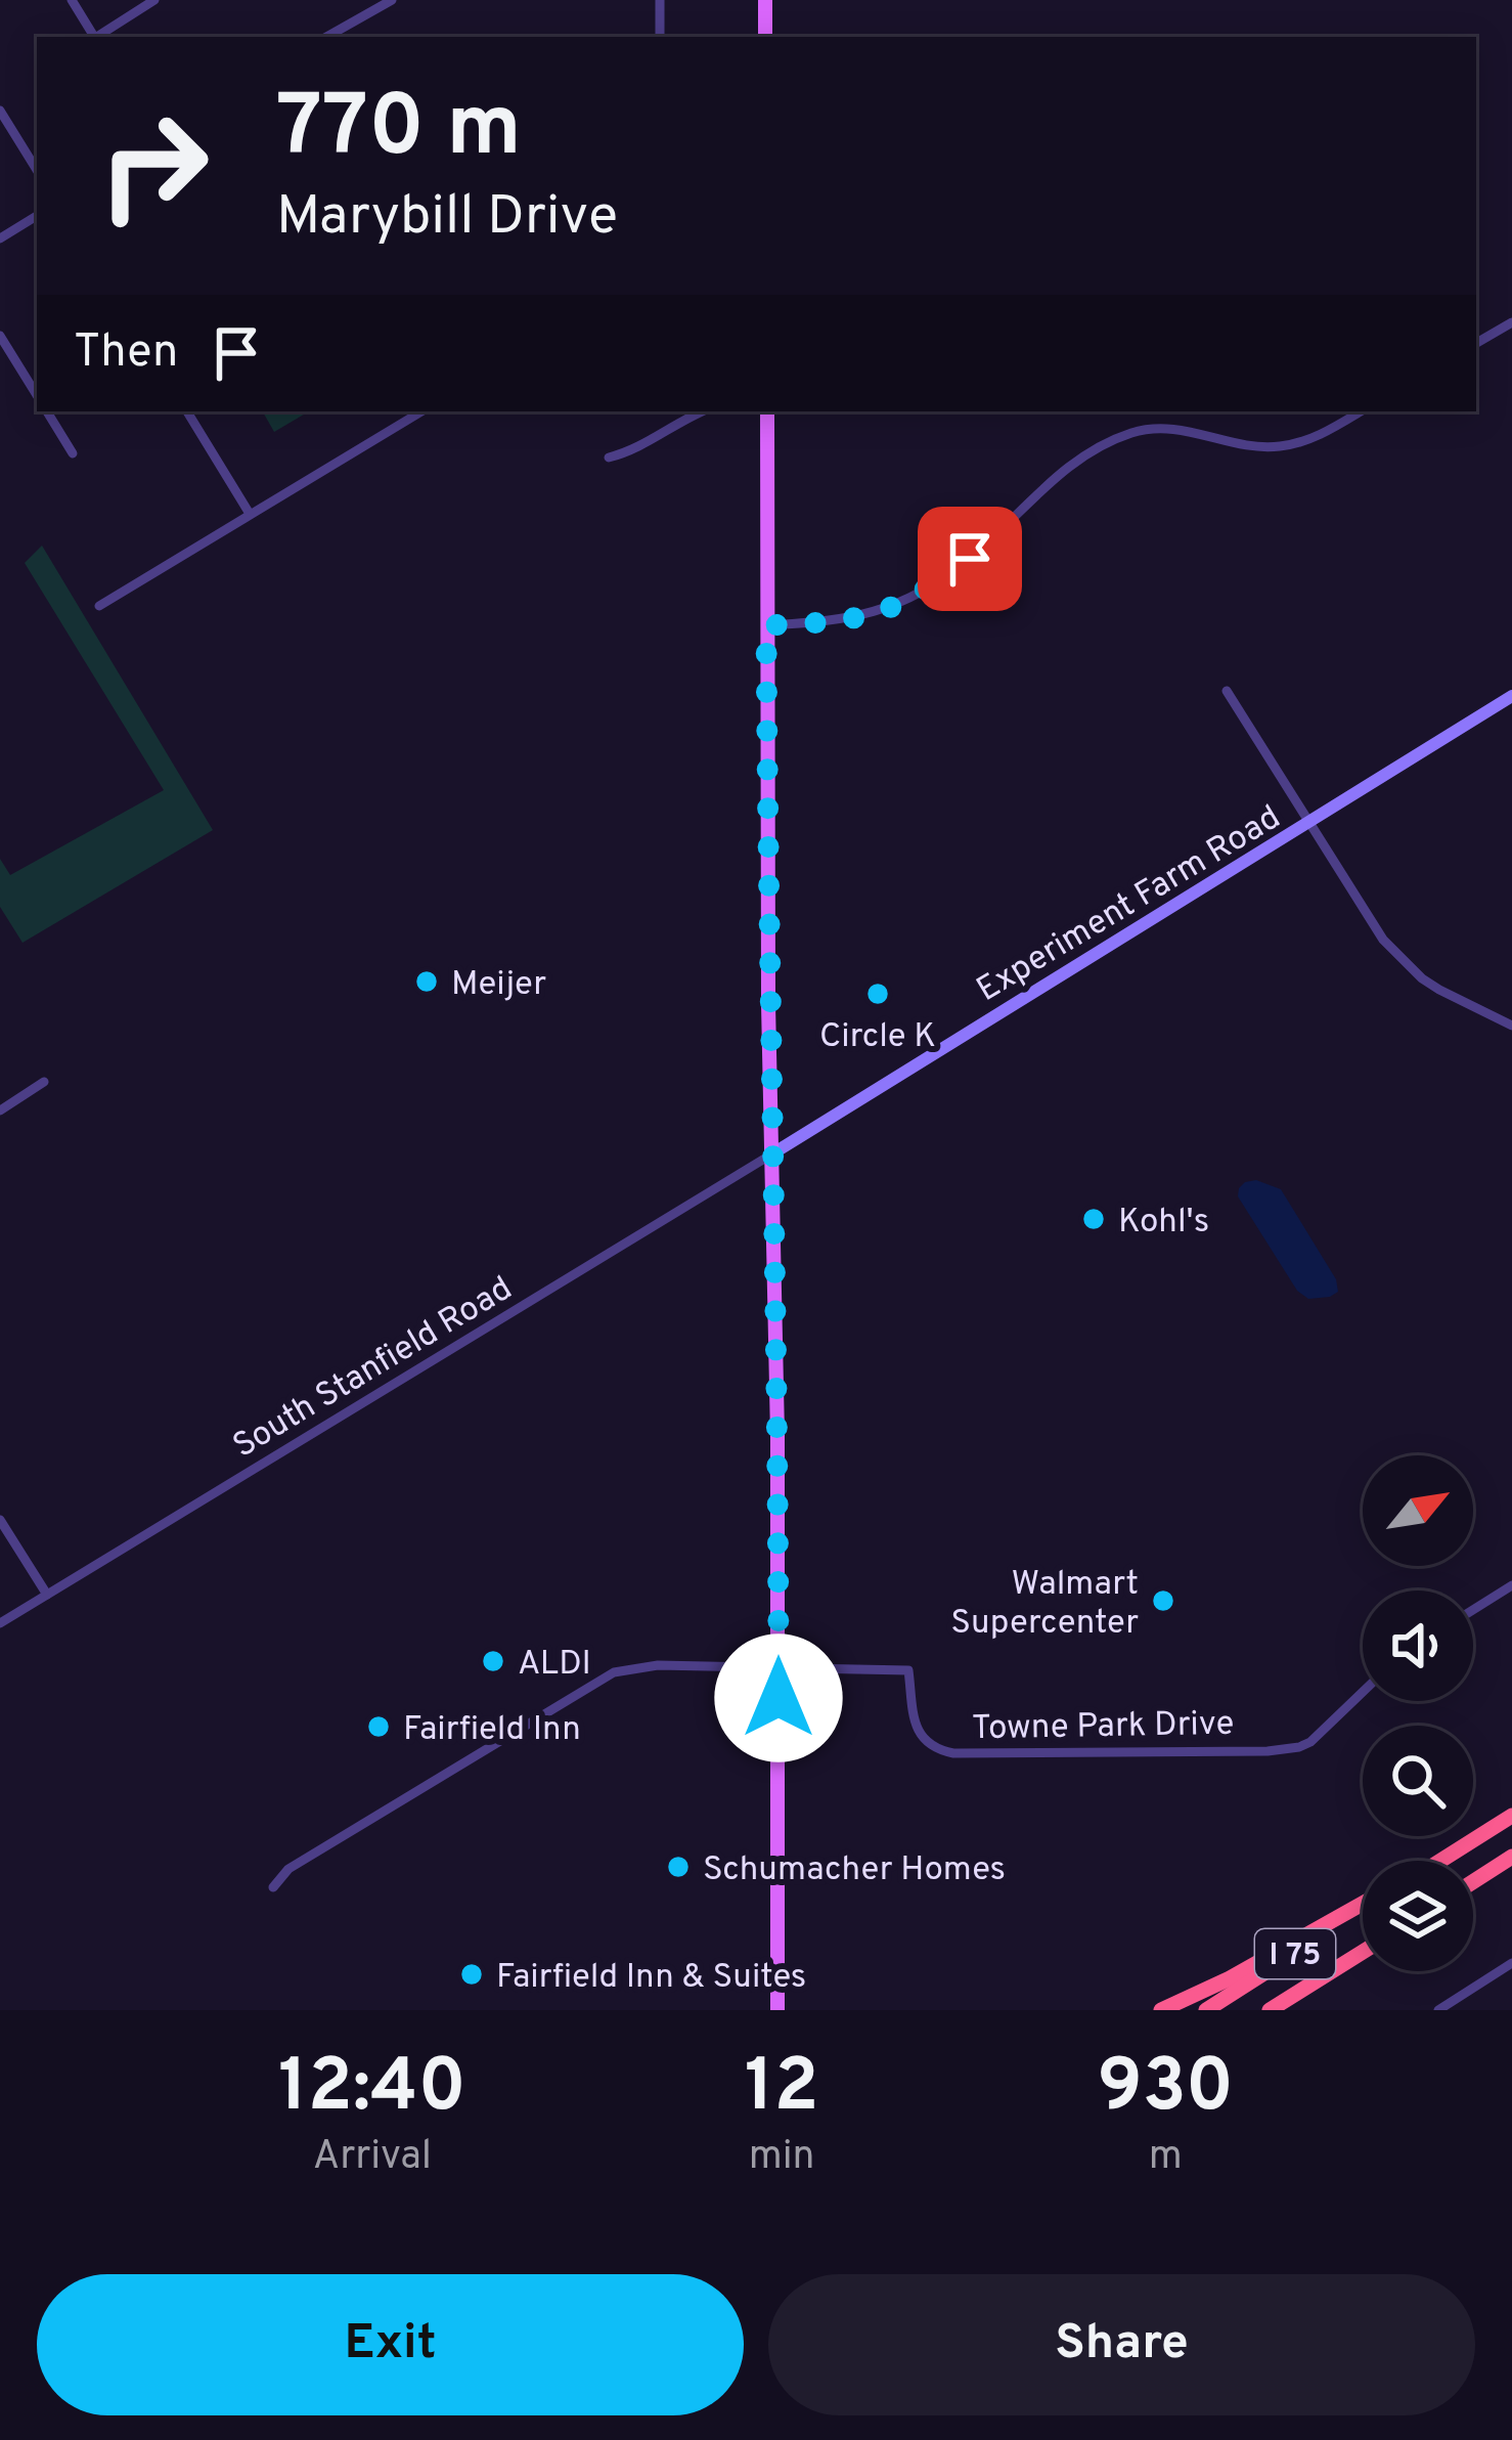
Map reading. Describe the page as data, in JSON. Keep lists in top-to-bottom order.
{
  "streets": {
    "highway": ["I 75"],
    "street": ["Experiment Farm Road", "South Stanfield Road", "Towne Park Drive"]
  },
  "crossings": [
    ["Experiment Farm Road", "South Stanfield Road"]
  ],
  "places": [
    "Meijer",
    "Circle K",
    "Kohl's",
    "Walmart Supercenter",
    "ALDI",
    "Fairfield Inn",
    "Schumacher Homes",
    "Fairfield Inn & Suites"
  ],
  "north": "top right",
  "page": {
    "turn": ["770 m", "Marybill Drive"],
    "then": "Then",
    "eta": [
      "12:40",
      "Arrival",
      "12",
      "min",
      "930",
      "m"
    ],
    "buttons": ["Exit", "Share"]
  }
}
